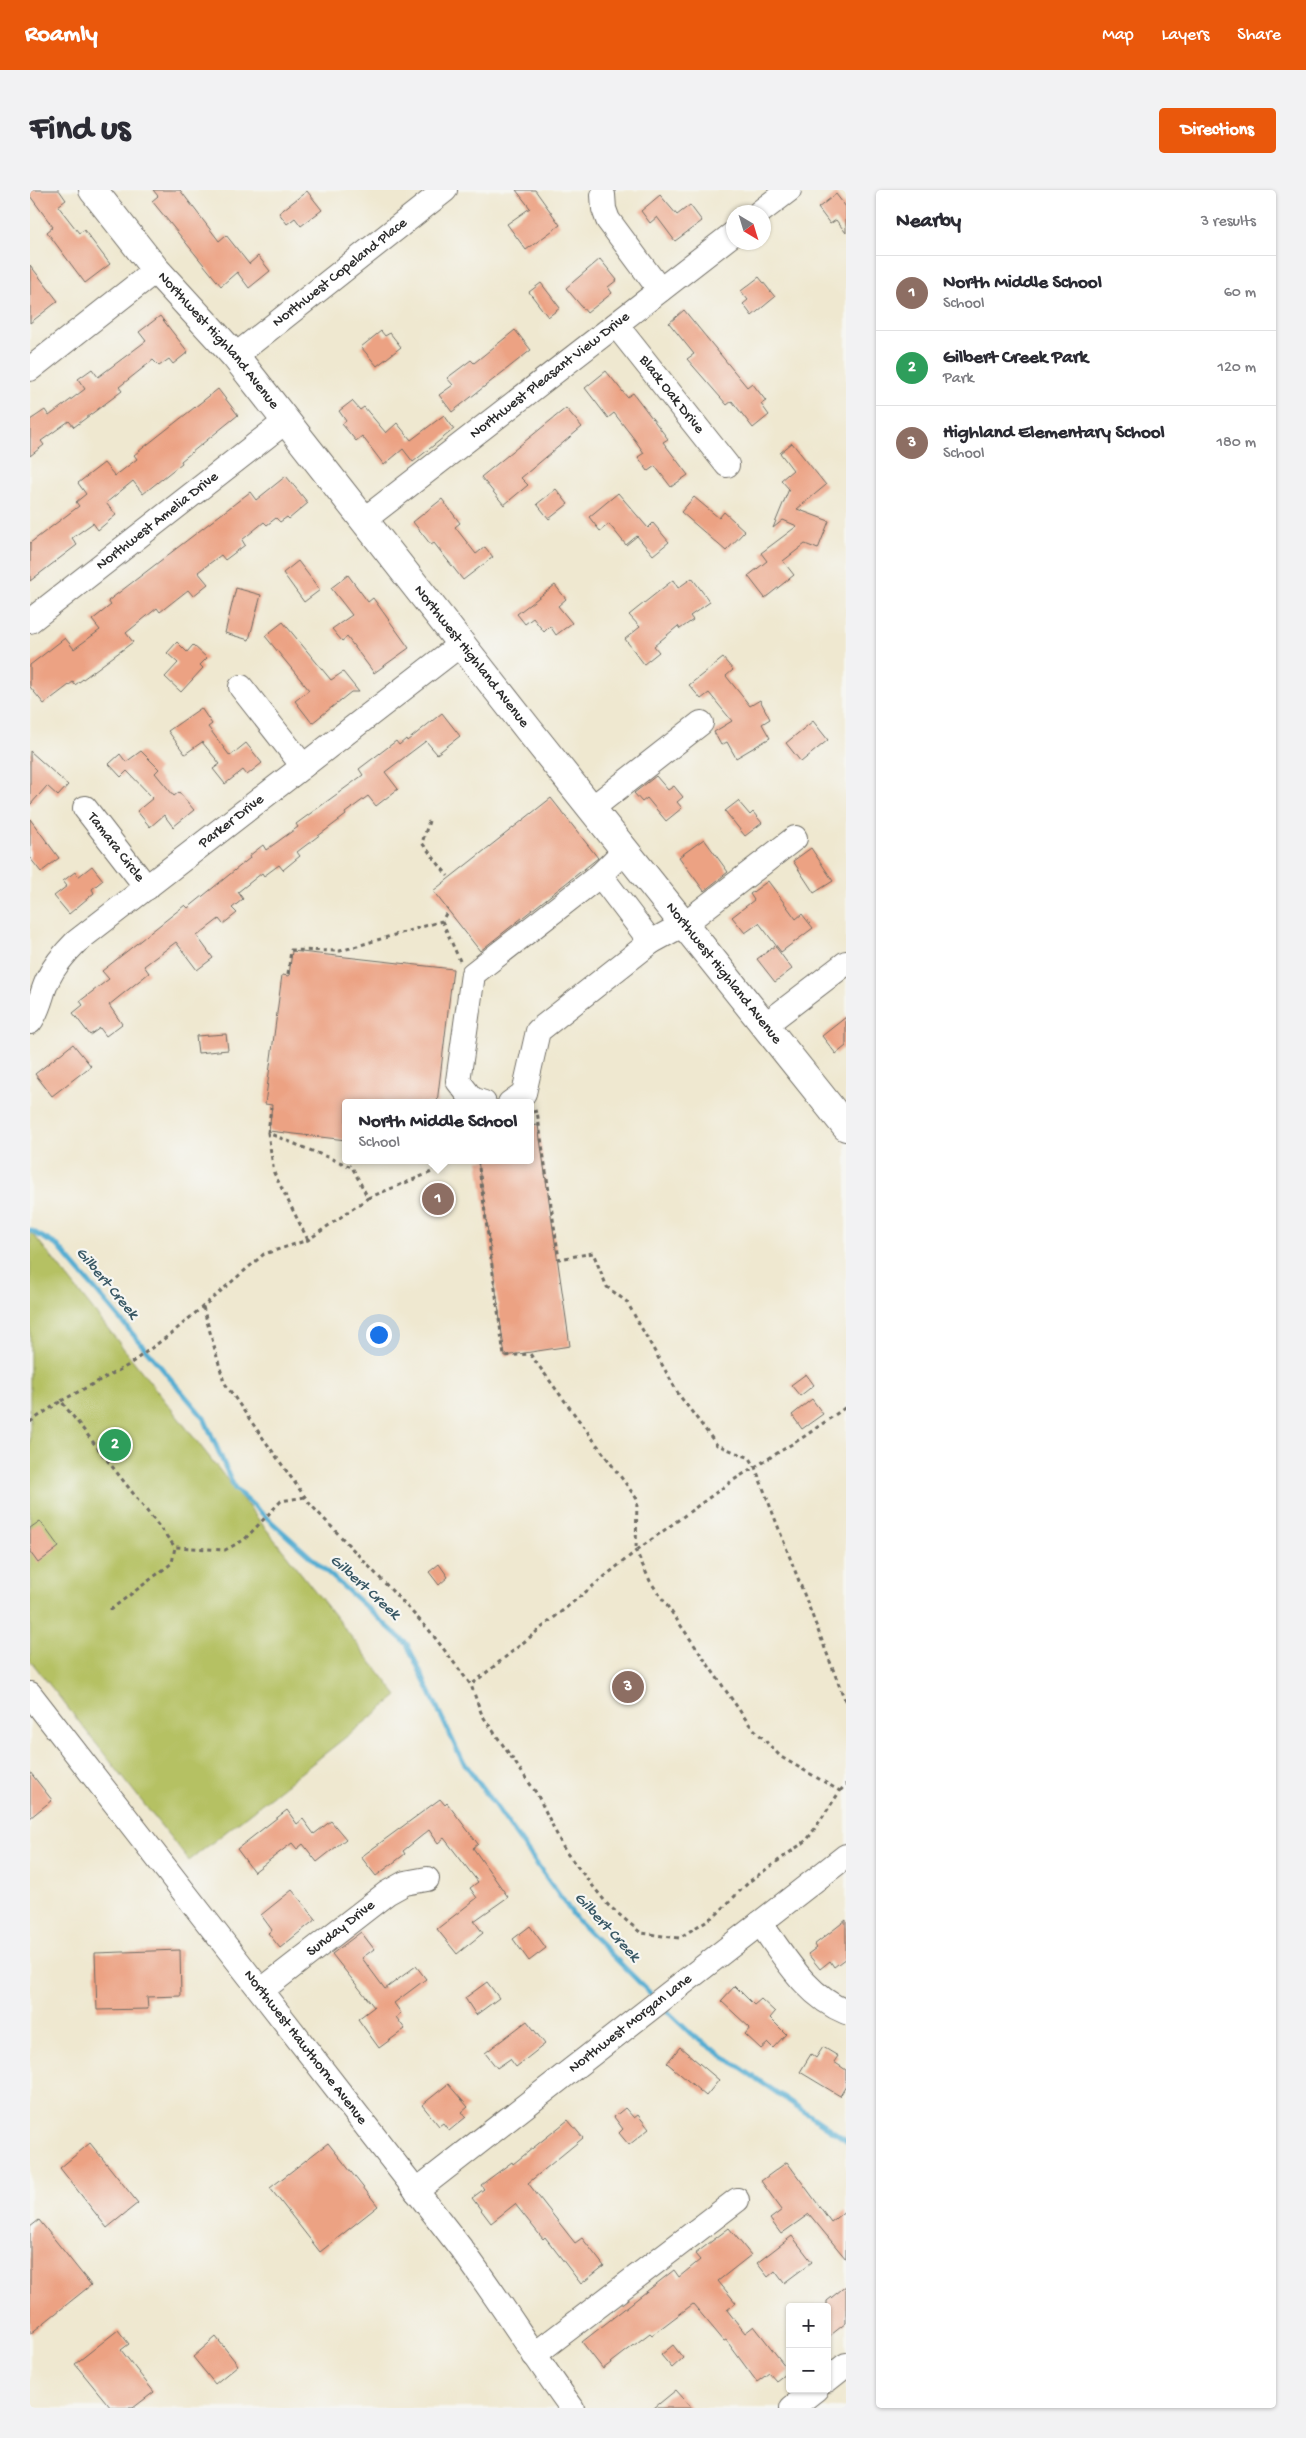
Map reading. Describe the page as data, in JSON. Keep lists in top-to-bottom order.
{
  "streets": {
    "main road": ["Northwest Highland Avenue"],
    "street": [
      "Northwest Copeland Place",
      "Northwest Pleasant View Drive",
      "Black Oak Drive",
      "Northwest Amelia Drive",
      "Parker Drive",
      "Tamara Circle",
      "Sunday Drive",
      "Northwest Morgan Lane",
      "Northwest Hawthorne Avenue"
    ]
  },
  "crossings": [
    ["Northwest Copeland Place", "Northwest Highland Avenue"],
    ["Northwest Highland Avenue", "Northwest Pleasant View Drive"],
    ["Northwest Highland Avenue", "Northwest Amelia Drive"],
    ["Northwest Highland Avenue", "Parker Drive"],
    ["Northwest Pleasant View Drive", "Black Oak Drive"],
    ["Parker Drive", "Tamara Circle"],
    ["Sunday Drive", "Northwest Hawthorne Avenue"],
    ["Northwest Morgan Lane", "Northwest Hawthorne Avenue"]
  ],
  "water": ["Gilbert Creek"],
  "north": "bottom right",
  "page": {
    "header": "Roamly",
    "nav": ["Map", "Layers", "Share"],
    "buttons": "Directions",
    "title": "Find us",
    "heading": ["Nearby", "3 results"],
    "list": [
      {
        "mark": "1",
        "name": "North Middle School",
        "note": "School",
        "value": "60 m"
      },
      {
        "mark": "2",
        "name": "Gilbert Creek Park",
        "note": "Park",
        "value": "120 m"
      },
      {
        "mark": "3",
        "name": "Highland Elementary School",
        "note": "School",
        "value": "180 m"
      }
    ],
    "popup": ["North Middle School", "School"],
    "pins": ["1", "2", "3"],
    "map_buttons": ["+", "−"]
  }
}
